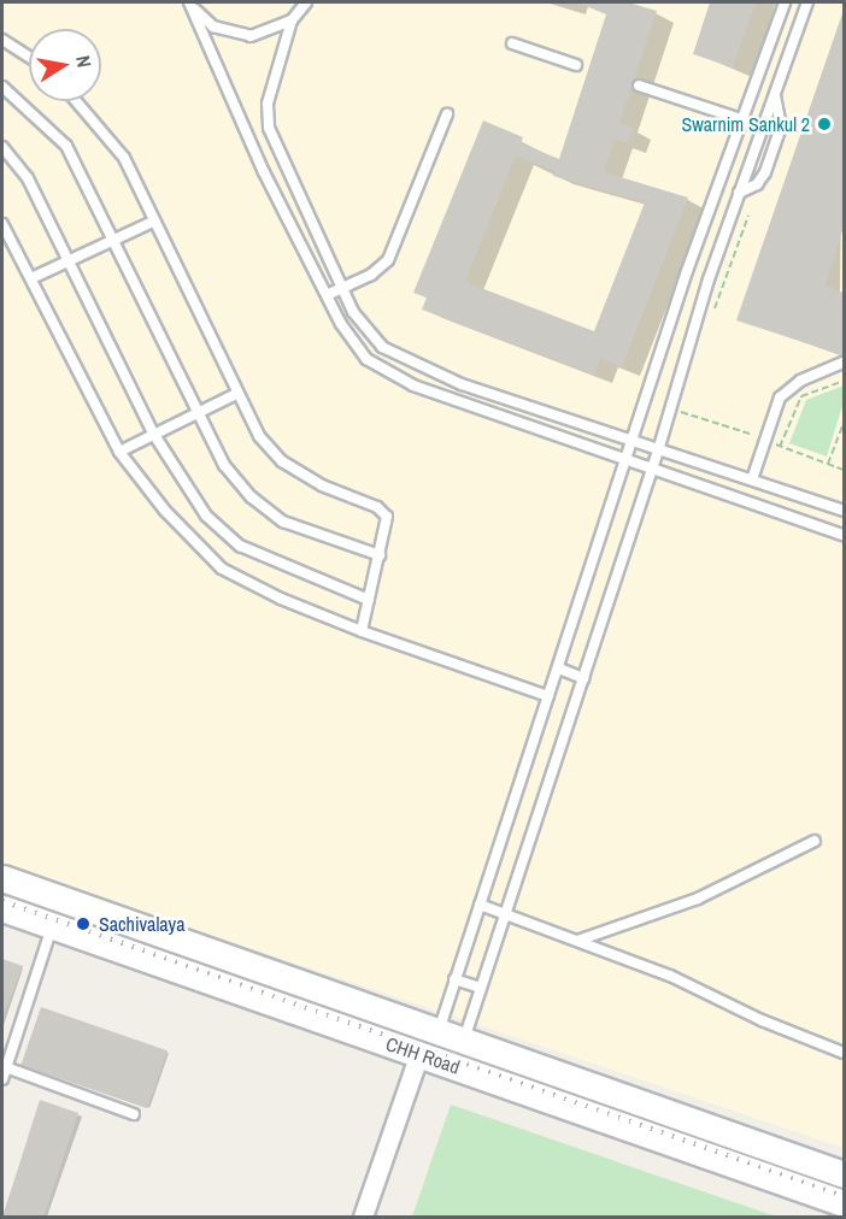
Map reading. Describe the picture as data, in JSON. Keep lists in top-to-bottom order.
{
  "streets": {
    "street": ["CHH Road"]
  },
  "places": ["Swarnim Sankul 2", "Sachivalaya"],
  "north": "right"
}
